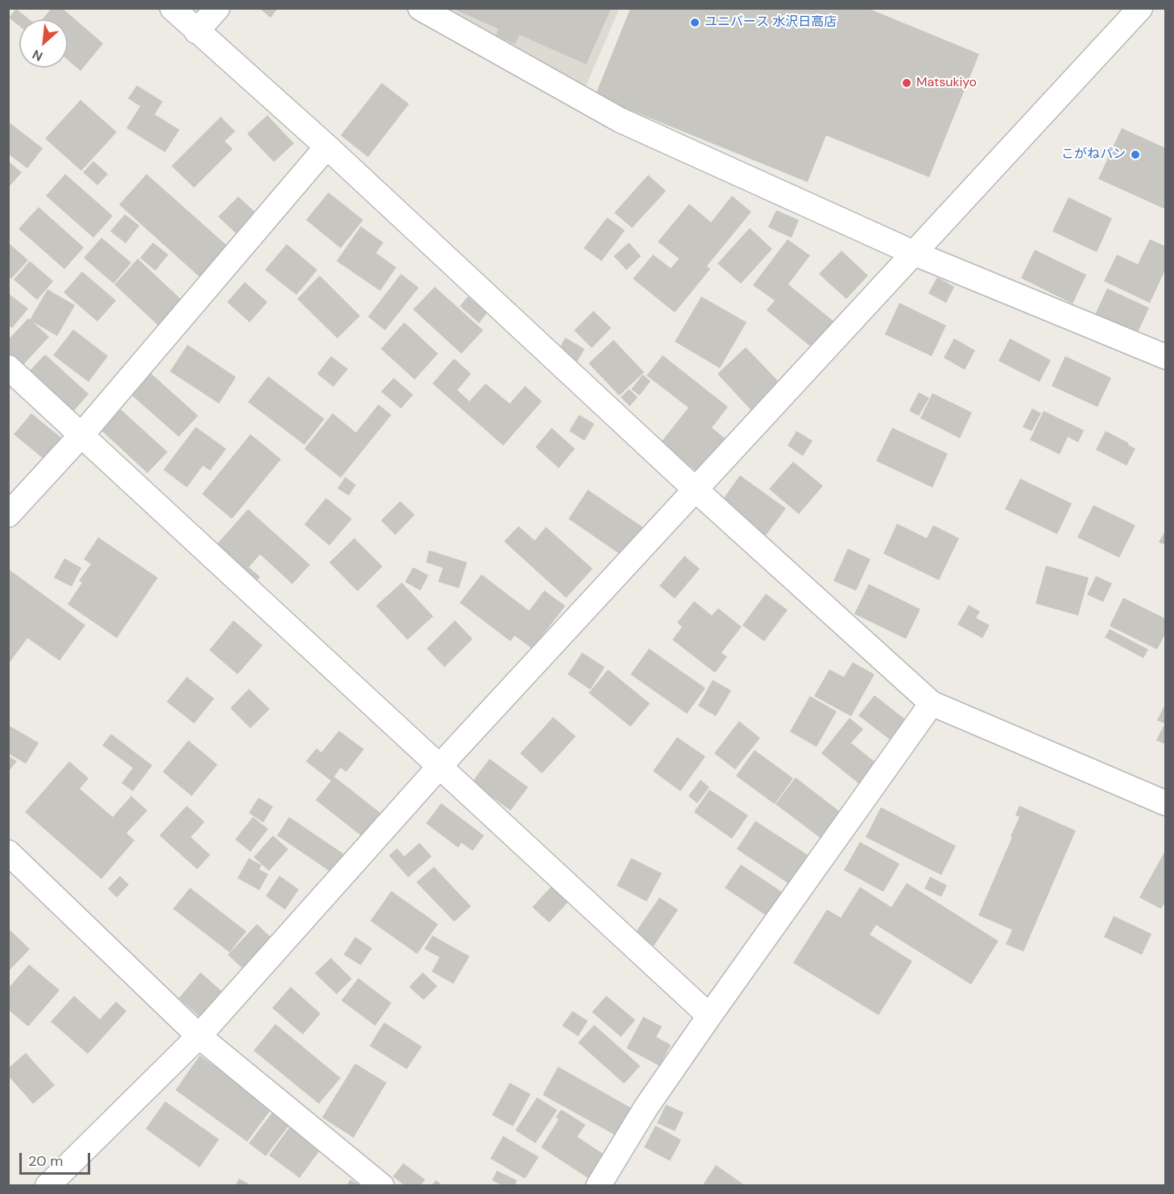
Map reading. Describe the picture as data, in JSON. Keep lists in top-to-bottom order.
{
  "places": ["ユニバース 水沢日高店", "Matsukiyo", "こがねパン"],
  "scale_bar": "20 m",
  "north": "bottom left"
}
